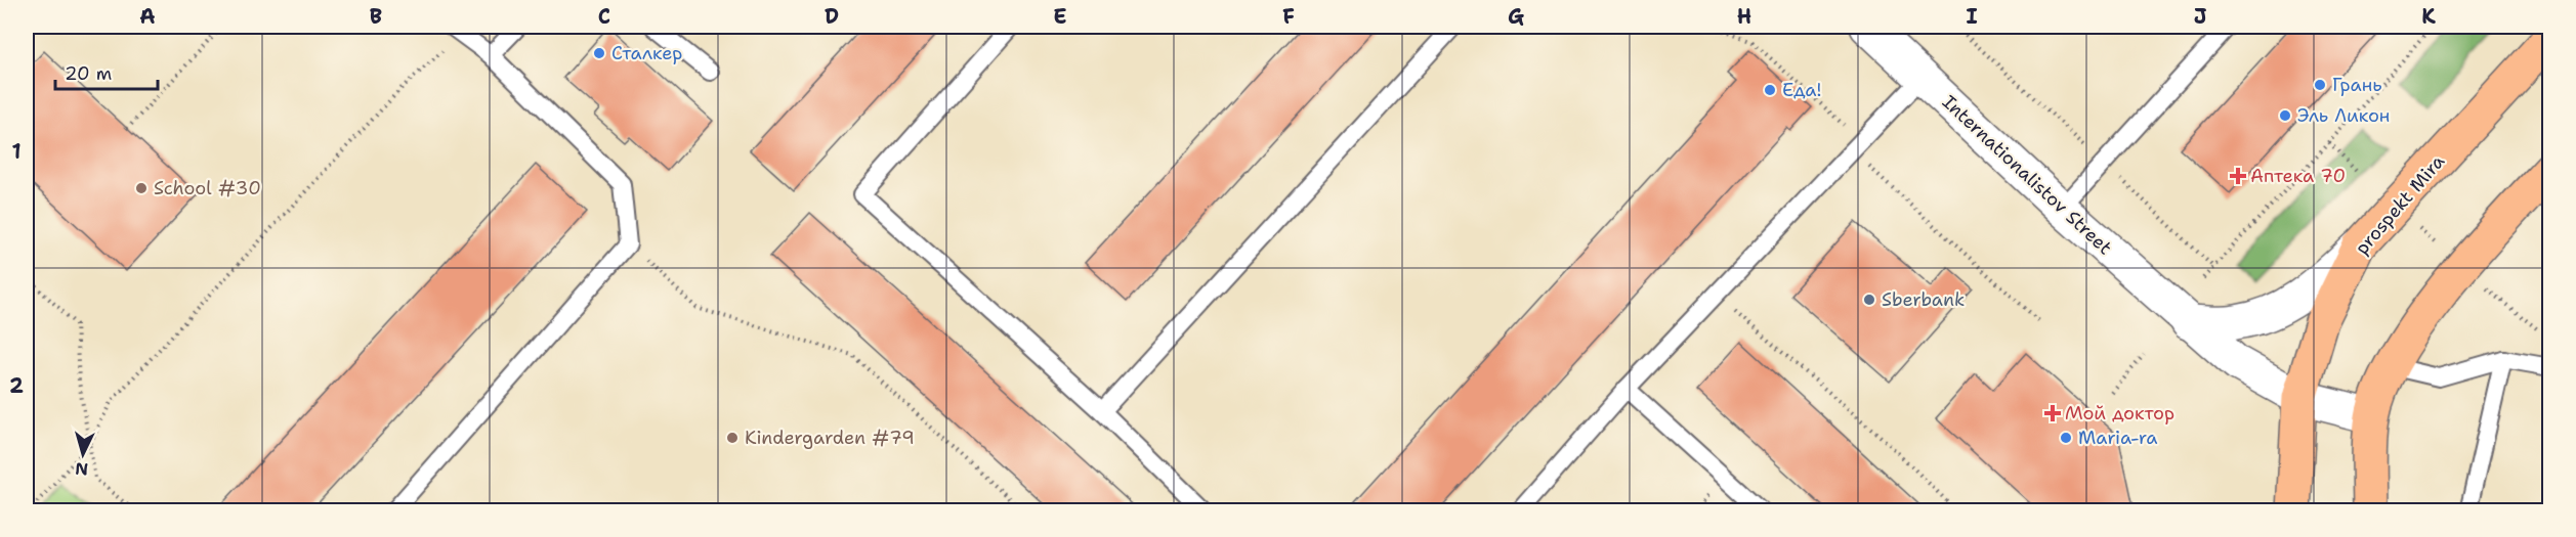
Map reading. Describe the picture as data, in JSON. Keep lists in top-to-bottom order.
{
  "streets": {
    "main road": ["prospekt Mira"],
    "street": ["Internationalistov Street"]
  },
  "crossings": [
    ["Internationalistov Street", "prospekt Mira"]
  ],
  "places": {
    "other": [
      "Сталкер",
      "Грань",
      "Еда!",
      "Эль Ликон",
      "School #30",
      "Sberbank",
      "Kindergarden #79",
      "Maria-ra"
    ],
    "health": ["Аптека 70", "Мой доктор"]
  },
  "scale_bar": "20 m",
  "north": "bottom",
  "grid": {
    "columns": [
      "A",
      "B",
      "C",
      "D",
      "E",
      "F",
      "G",
      "H",
      "I",
      "J",
      "K"
    ],
    "rows": ["1", "2"]
  }
}
